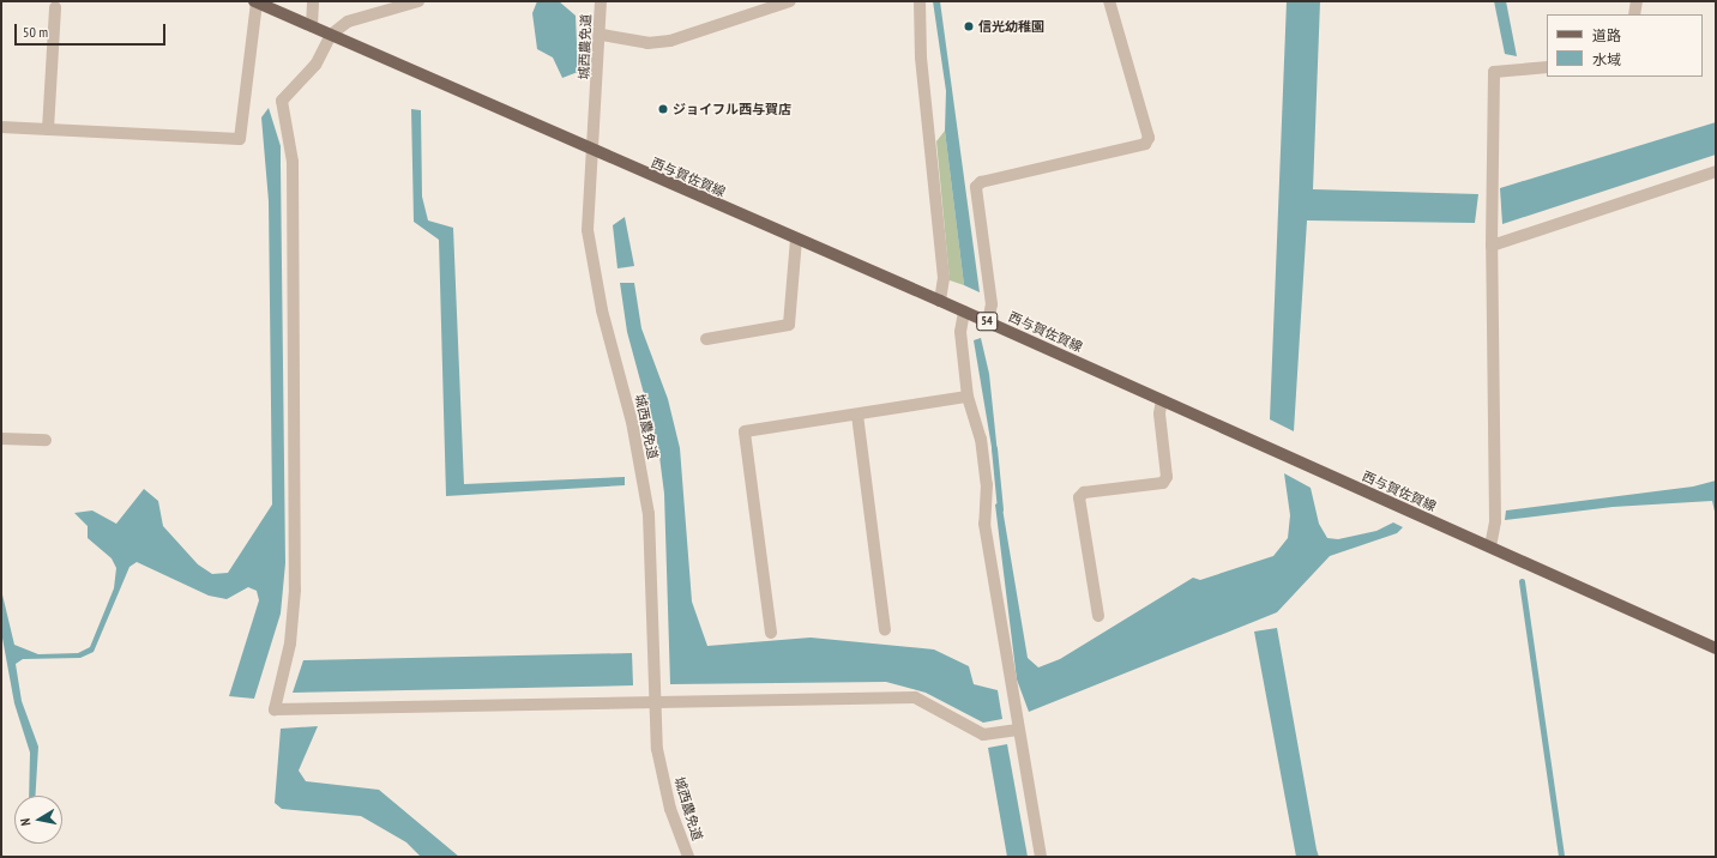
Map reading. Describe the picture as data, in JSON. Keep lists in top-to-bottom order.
{
  "streets": {
    "main road": ["西与賀佐賀線", "54"],
    "street": ["城西農免道"]
  },
  "crossings": [
    ["城西農免道", "西与賀佐賀線"]
  ],
  "places": ["信光幼稚園", "ジョイフル西与賀店"],
  "legend": ["道路", "水域"],
  "scale_bar": "50 m",
  "north": "left"
}
